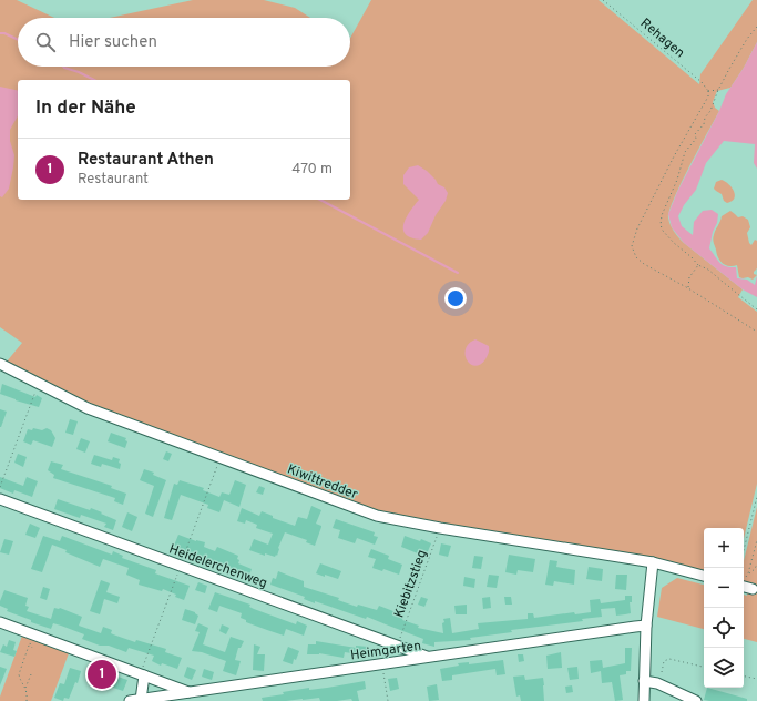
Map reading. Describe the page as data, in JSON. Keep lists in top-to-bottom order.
{
  "streets": {
    "street": ["Kiwittredder", "Heidelerchenweg", "Heimgarten"],
    "path": ["Rehagen", "Kiebitzstieg"]
  },
  "crossings": [
    ["Kiwittredder", "Kiebitzstieg"],
    ["Heidelerchenweg", "Kiebitzstieg"],
    ["Heidelerchenweg", "Heimgarten"]
  ],
  "page": {
    "search": "Hier suchen",
    "heading": "In der Nähe",
    "list": [
      {
        "mark": "1",
        "name": "Restaurant Athen",
        "note": "Restaurant",
        "value": "470 m"
      }
    ],
    "map_buttons": ["+", "−"],
    "pins": "1"
  }
}
